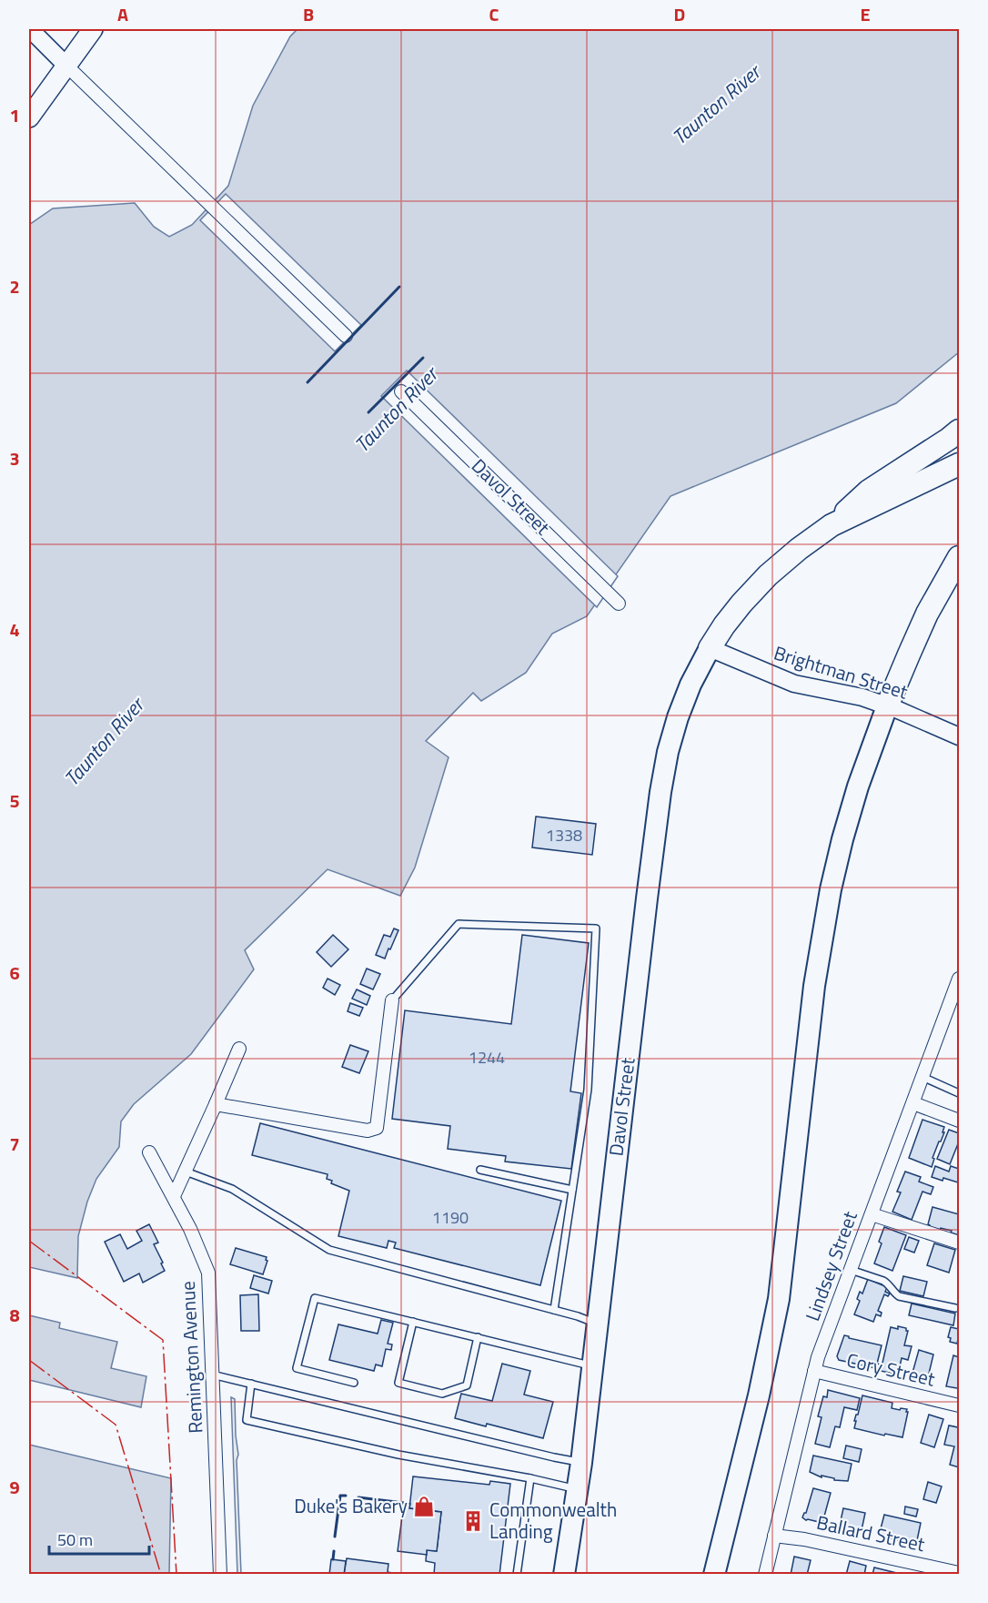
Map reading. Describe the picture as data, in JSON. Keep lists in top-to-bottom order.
{
  "streets": {
    "highway": ["Davol Street"],
    "main road": ["Brightman Street"],
    "street": [
      "Lindsey Street",
      "Remington Avenue",
      "Cory Street",
      "Ballard Street"
    ]
  },
  "crossings": [
    ["Davol Street", "Brightman Street"],
    ["Lindsey Street", "Cory Street"],
    ["Lindsey Street", "Ballard Street"]
  ],
  "water": ["Taunton River"],
  "places": {
    "shop": ["Duke's Bakery"],
    "building": ["Commonwealth Landing"]
  },
  "house_numbers": ["1338", "1244", "1190"],
  "scale_bar": "50 m",
  "grid": {
    "columns": [
      "A",
      "B",
      "C",
      "D",
      "E"
    ],
    "rows": [
      "1",
      "2",
      "3",
      "4",
      "5",
      "6",
      "7",
      "8",
      "9"
    ]
  }
}
